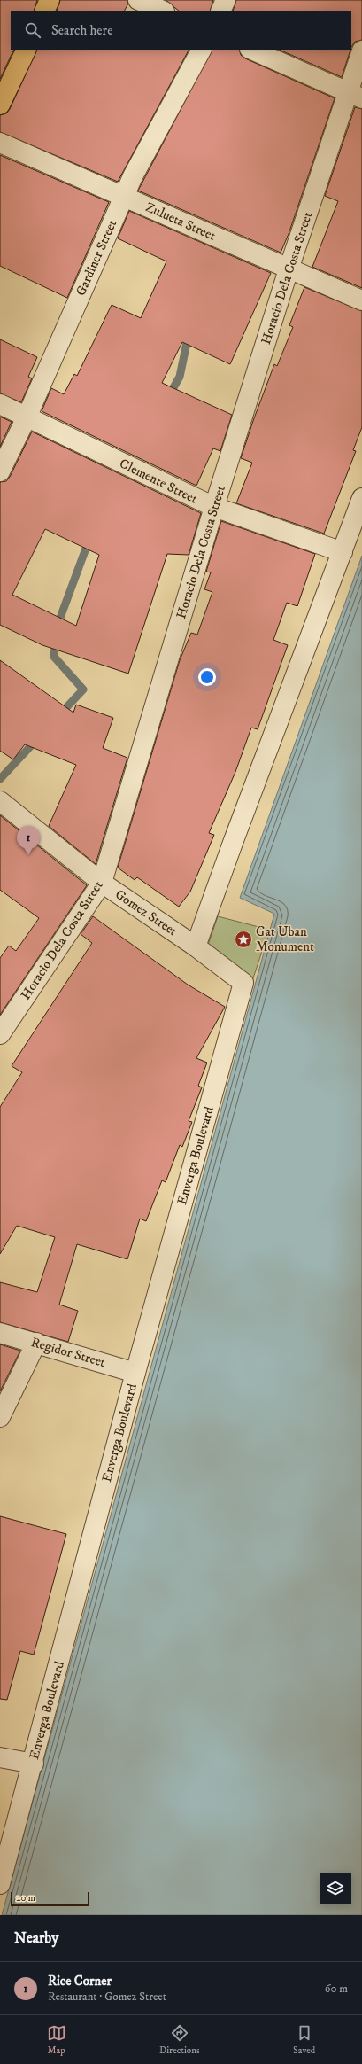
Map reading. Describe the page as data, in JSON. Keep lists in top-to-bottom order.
{
  "streets": {
    "street": [
      "Zulueta Street",
      "Gardiner Street",
      "Horacio Dela Costa Street",
      "Clemente Street",
      "Gomez Street",
      "Enverga Boulevard",
      "Regidor Street"
    ]
  },
  "crossings": [
    ["Zulueta Street", "Gardiner Street"],
    ["Zulueta Street", "Horacio Dela Costa Street"],
    ["Gardiner Street", "Clemente Street"],
    ["Horacio Dela Costa Street", "Clemente Street"],
    ["Horacio Dela Costa Street", "Gomez Street"],
    ["Gomez Street", "Enverga Boulevard"],
    ["Enverga Boulevard", "Regidor Street"]
  ],
  "places": {
    "place": ["Gat Uban Monument"]
  },
  "scale_bar": "20 m",
  "page": {
    "search": "Search here",
    "pins": "1",
    "scale": "20 m",
    "heading": "Nearby",
    "list": [
      {
        "mark": "1",
        "name": "Rice Corner",
        "note": "Restaurant · Gomez Street",
        "value": "60 m"
      }
    ],
    "nav": ["Map", "Directions", "Saved"]
  }
}
